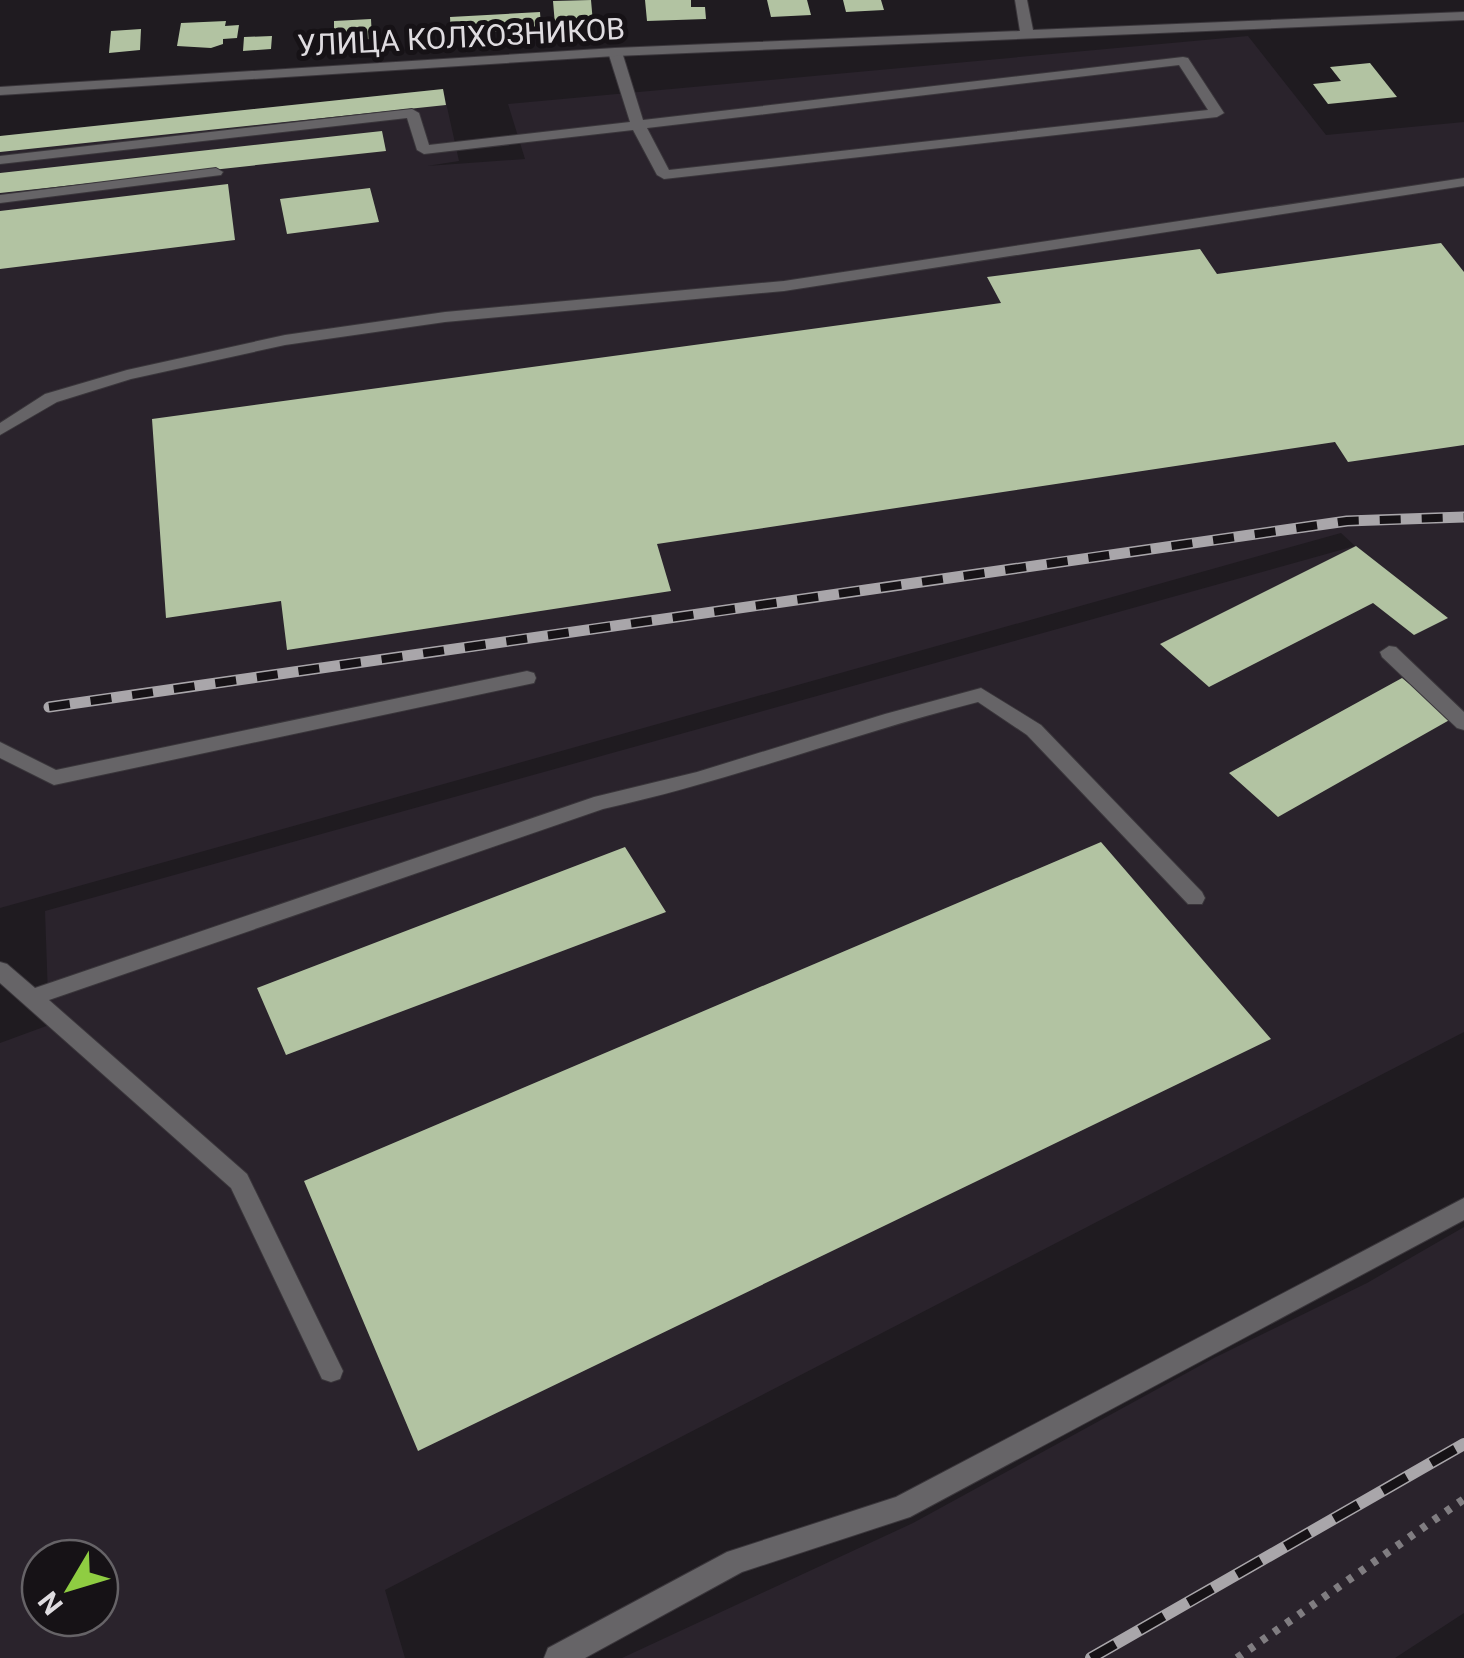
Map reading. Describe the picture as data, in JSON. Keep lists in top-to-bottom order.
{
  "streets": {
    "street": ["УЛИЦА КОЛХОЗНИКОВ"]
  },
  "north": "bottom left"
}
